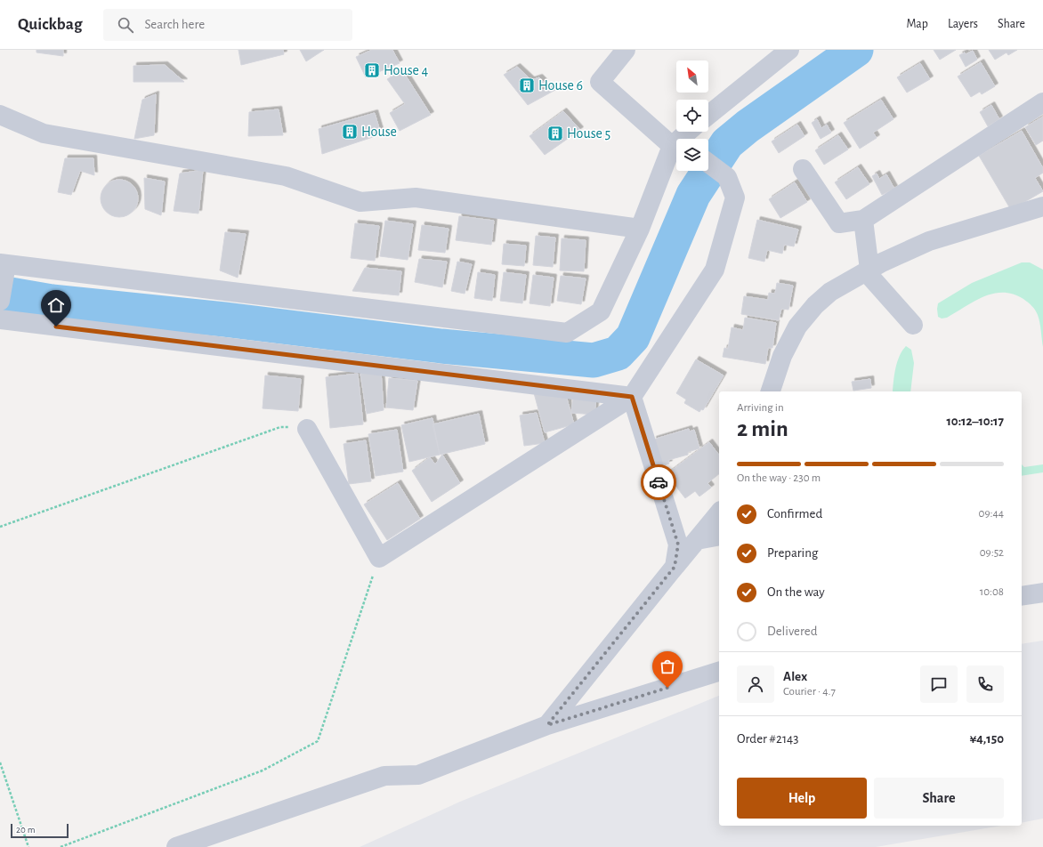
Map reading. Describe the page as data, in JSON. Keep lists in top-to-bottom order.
{
  "places": {
    "building": [
      "House 4",
      "House 6",
      "House",
      "House 5"
    ]
  },
  "scale_bar": "20 m",
  "north": "top left",
  "page": {
    "header": "Quickbag",
    "search": "Search here",
    "nav": ["Map", "Layers", "Share"],
    "heading": ["2 min", "Arriving in", "10:12–10:17"],
    "panel": [
      "Alex",
      "Courier · 4.7",
      "Order #2143",
      "¥4,150"
    ],
    "bar": "On the way · 230 m",
    "list": [
      ["Confirmed", "09:44"],
      ["Preparing", "09:52"],
      ["On the way", "10:08"],
      "Delivered"
    ],
    "buttons": ["Help", "Share"],
    "scale": "20 m"
  }
}
